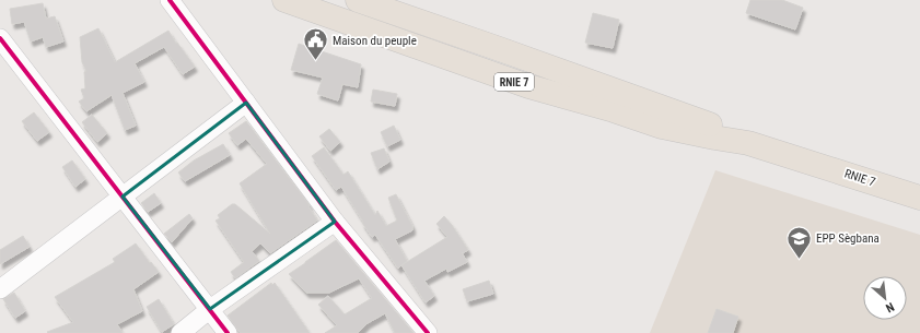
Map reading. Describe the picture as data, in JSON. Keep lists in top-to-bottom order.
{
  "streets": {
    "main road": ["RNIE 7"]
  },
  "places": {
    "public building": ["Maison du peuple"],
    "school or university": ["EPP Sègbana"]
  },
  "north": "bottom right"
}
